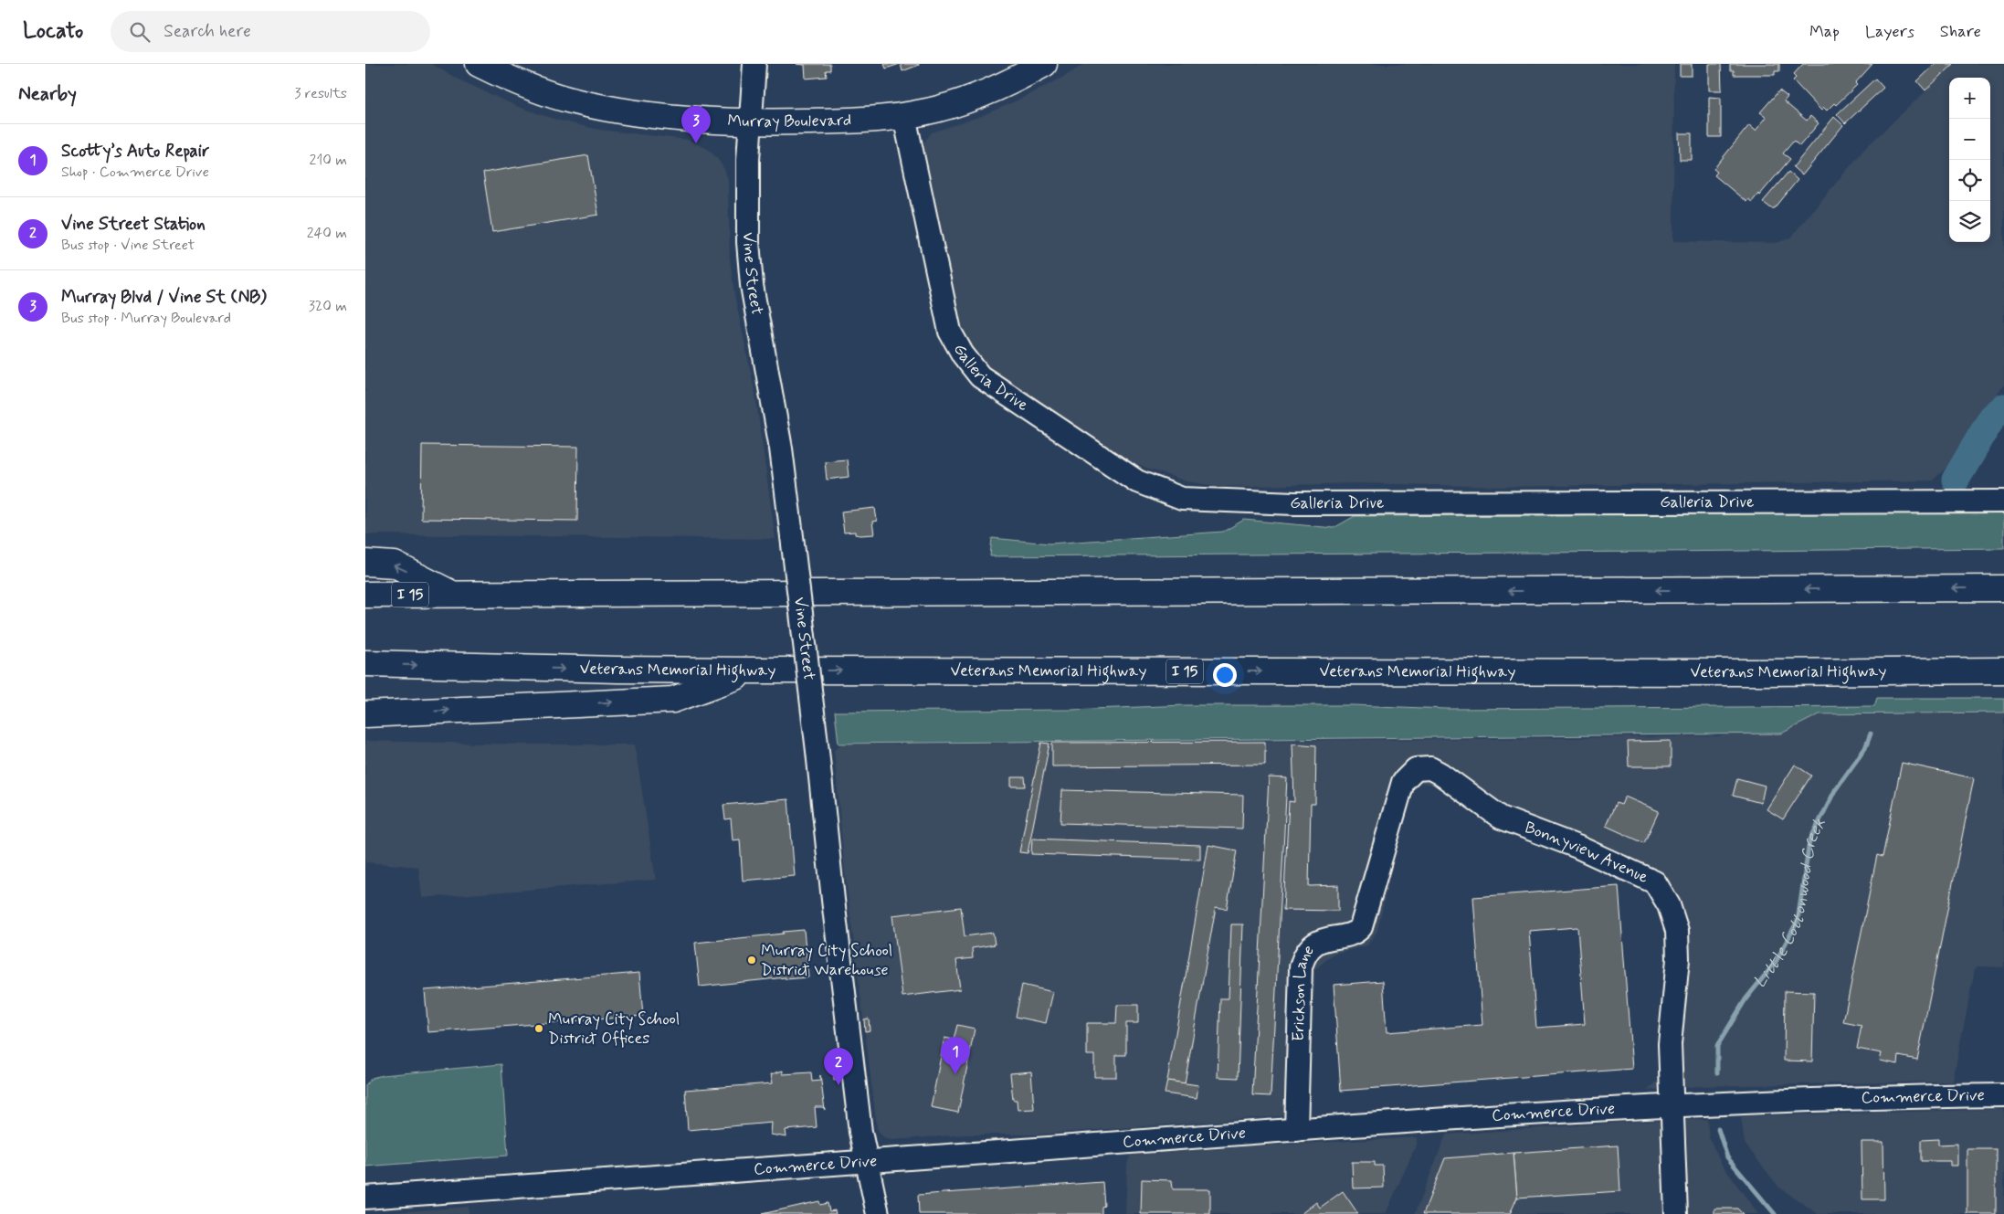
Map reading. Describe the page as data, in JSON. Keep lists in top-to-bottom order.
{
  "streets": {
    "main road": ["Murray Boulevard", "I 15", "Veterans Memorial Highway"],
    "street": [
      "Vine Street",
      "Galleria Drive",
      "Bonnyview Avenue",
      "Erickson Lane",
      "Commerce Drive"
    ]
  },
  "crossings": [
    ["Murray Boulevard", "Vine Street"],
    ["Murray Boulevard", "Galleria Drive"],
    ["Vine Street", "Commerce Drive"],
    ["Bonnyview Avenue", "Erickson Lane"],
    ["Bonnyview Avenue", "Commerce Drive"],
    ["Erickson Lane", "Commerce Drive"]
  ],
  "water": ["Little Cottonwood Creek"],
  "places": ["Murray City School District Warehouse", "Murray City School District Offices"],
  "page": {
    "header": "Locato",
    "search": "Search here",
    "nav": ["Map", "Layers", "Share"],
    "heading": ["Nearby", "3 results"],
    "map_buttons": ["+", "−"],
    "pins": ["3", "1", "2"],
    "list": [
      {
        "mark": "1",
        "name": "Scotty’s Auto Repair",
        "note": "Shop · Commerce Drive",
        "value": "210 m"
      },
      {
        "mark": "2",
        "name": "Vine Street Station",
        "note": "Bus stop · Vine Street",
        "value": "240 m"
      },
      {
        "mark": "3",
        "name": "Murray Blvd / Vine St (NB)",
        "note": "Bus stop · Murray Boulevard",
        "value": "320 m"
      }
    ]
  }
}
